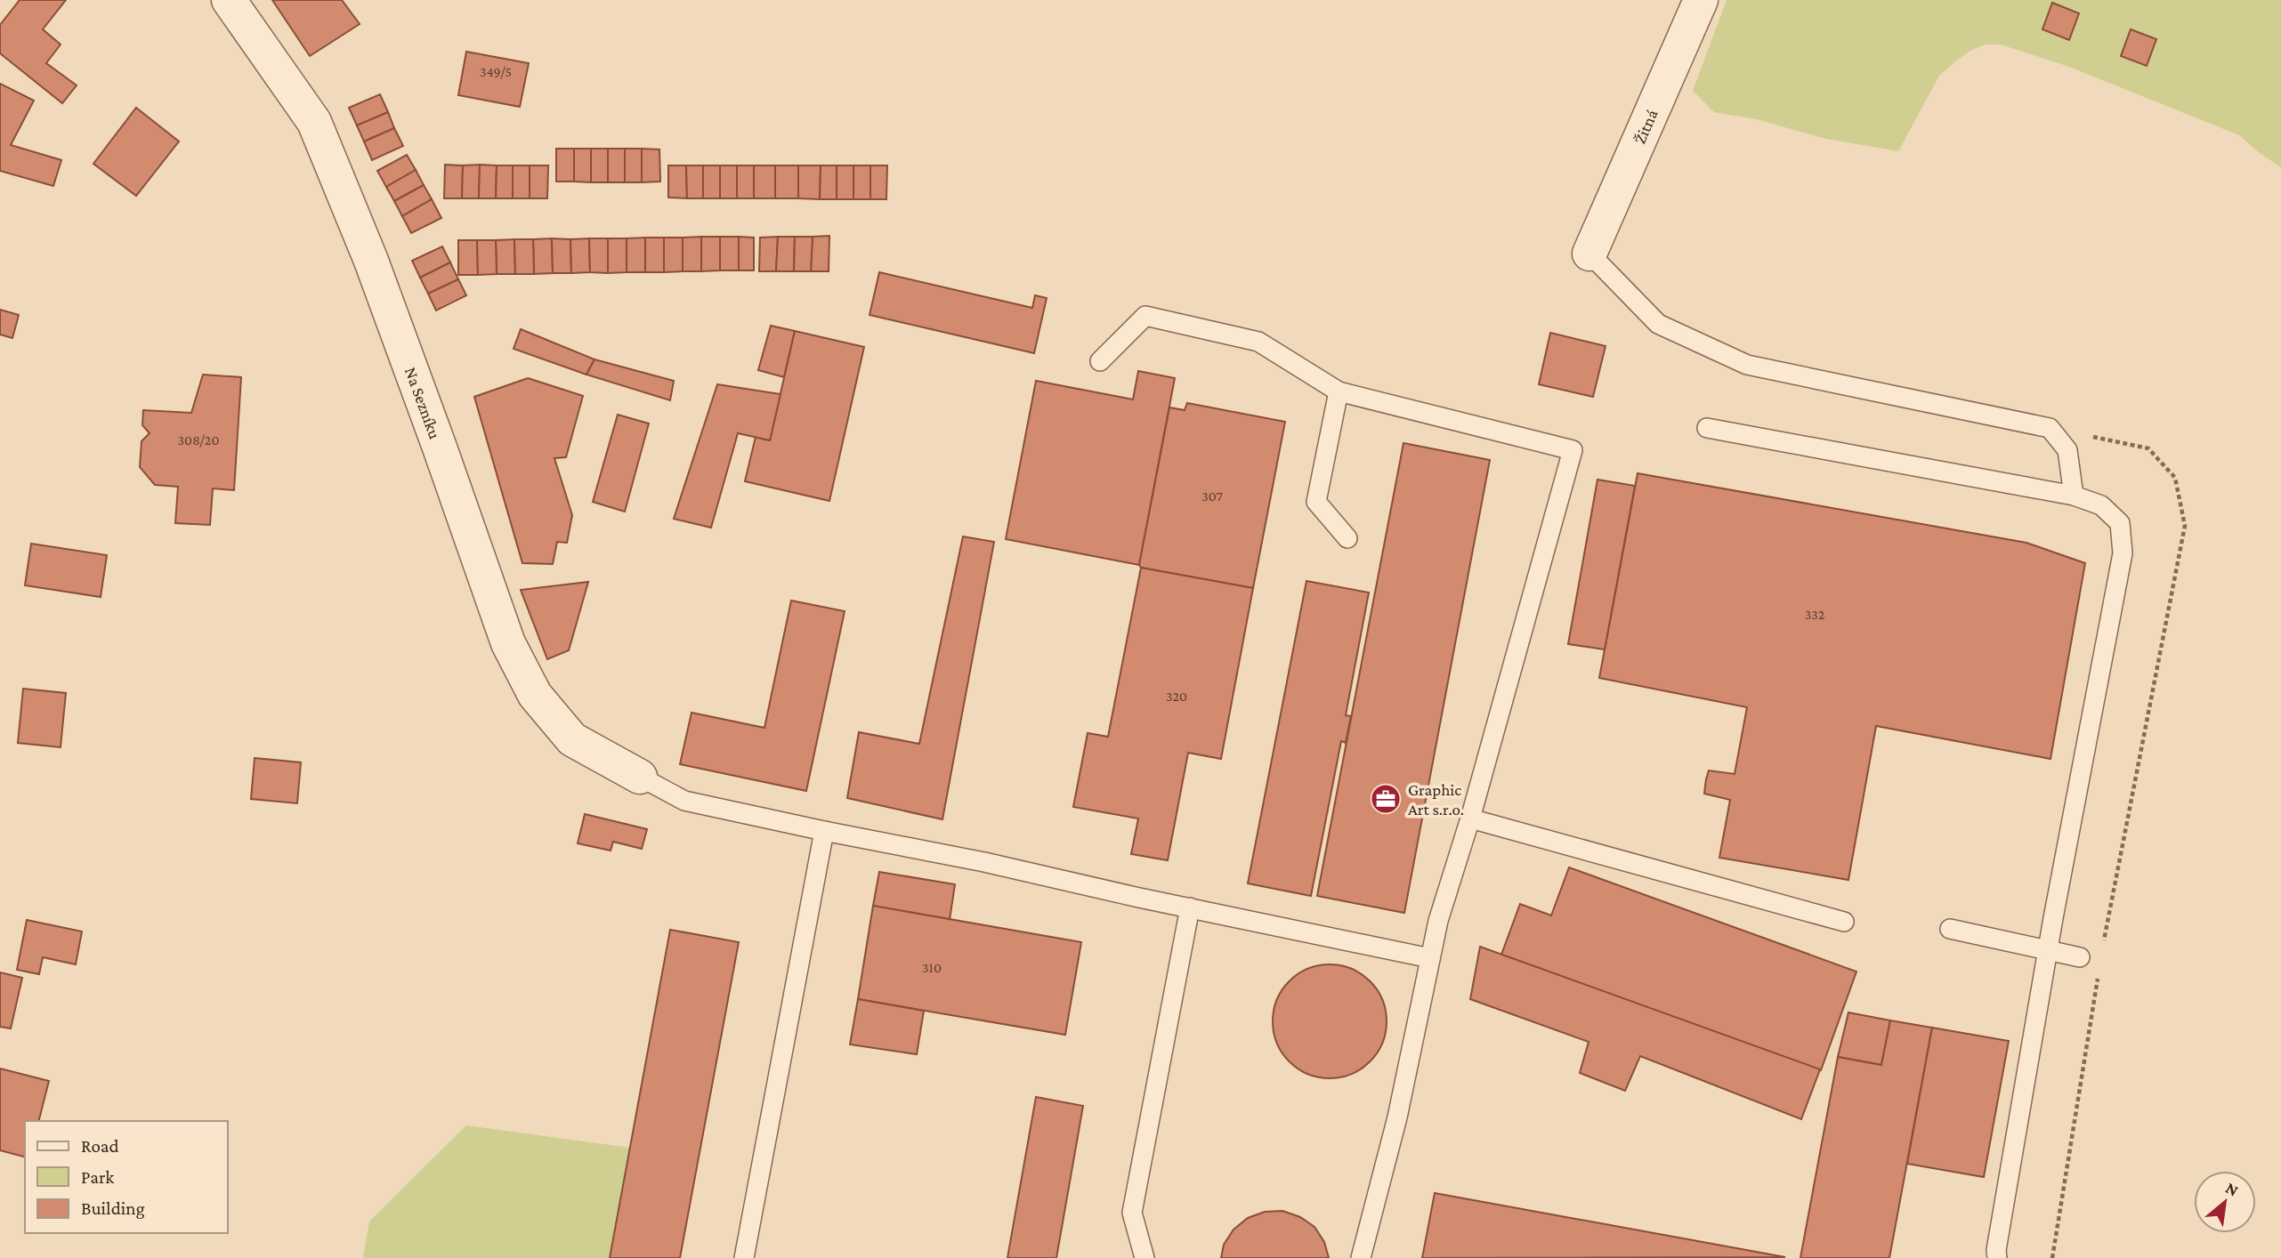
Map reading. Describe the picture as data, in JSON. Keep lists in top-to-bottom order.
{
  "streets": {
    "street": ["Žitná", "Na Sezníku"]
  },
  "places": {
    "office": ["Graphic Art s.r.o."]
  },
  "house_numbers": [
    "349/5",
    "308/20",
    "307",
    "332",
    "320",
    "310"
  ],
  "legend": ["Road", "Park", "Building"],
  "north": "top right"
}
